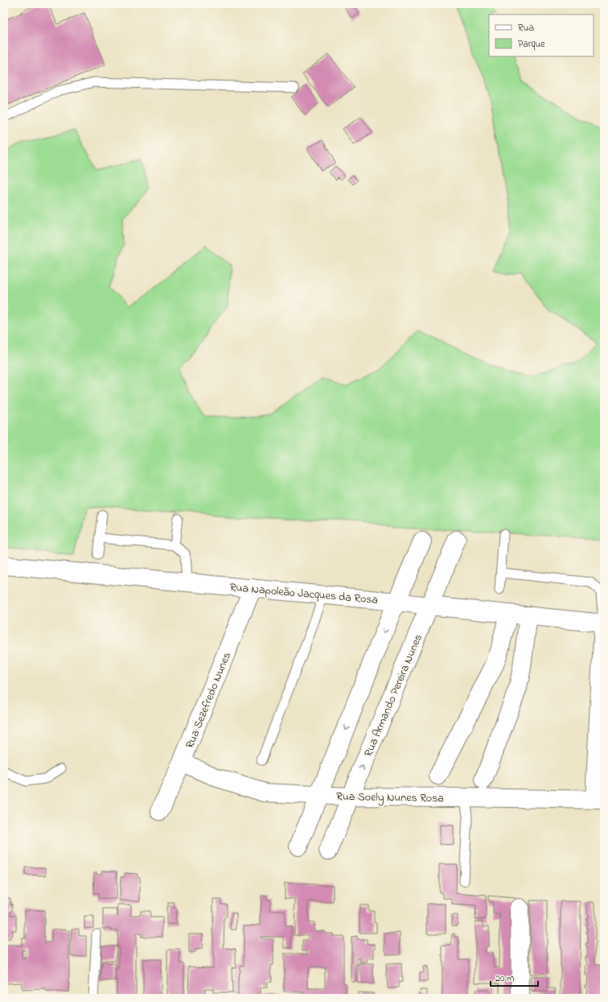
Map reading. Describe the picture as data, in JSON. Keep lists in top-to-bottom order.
{
  "streets": {
    "street": [
      "Rua Napoleão Jacques da Rosa",
      "Rua Armando Pereira Nunes",
      "Rua Sezefredo Nunes",
      "Rua Soely Nunes Rosa"
    ]
  },
  "crossings": [
    ["Rua Napoleão Jacques da Rosa", "Rua Armando Pereira Nunes"],
    ["Rua Napoleão Jacques da Rosa", "Rua Sezefredo Nunes"],
    ["Rua Armando Pereira Nunes", "Rua Soely Nunes Rosa"],
    ["Rua Sezefredo Nunes", "Rua Soely Nunes Rosa"]
  ],
  "legend": ["Rua", "Parque"],
  "scale_bar": "20 m"
}
